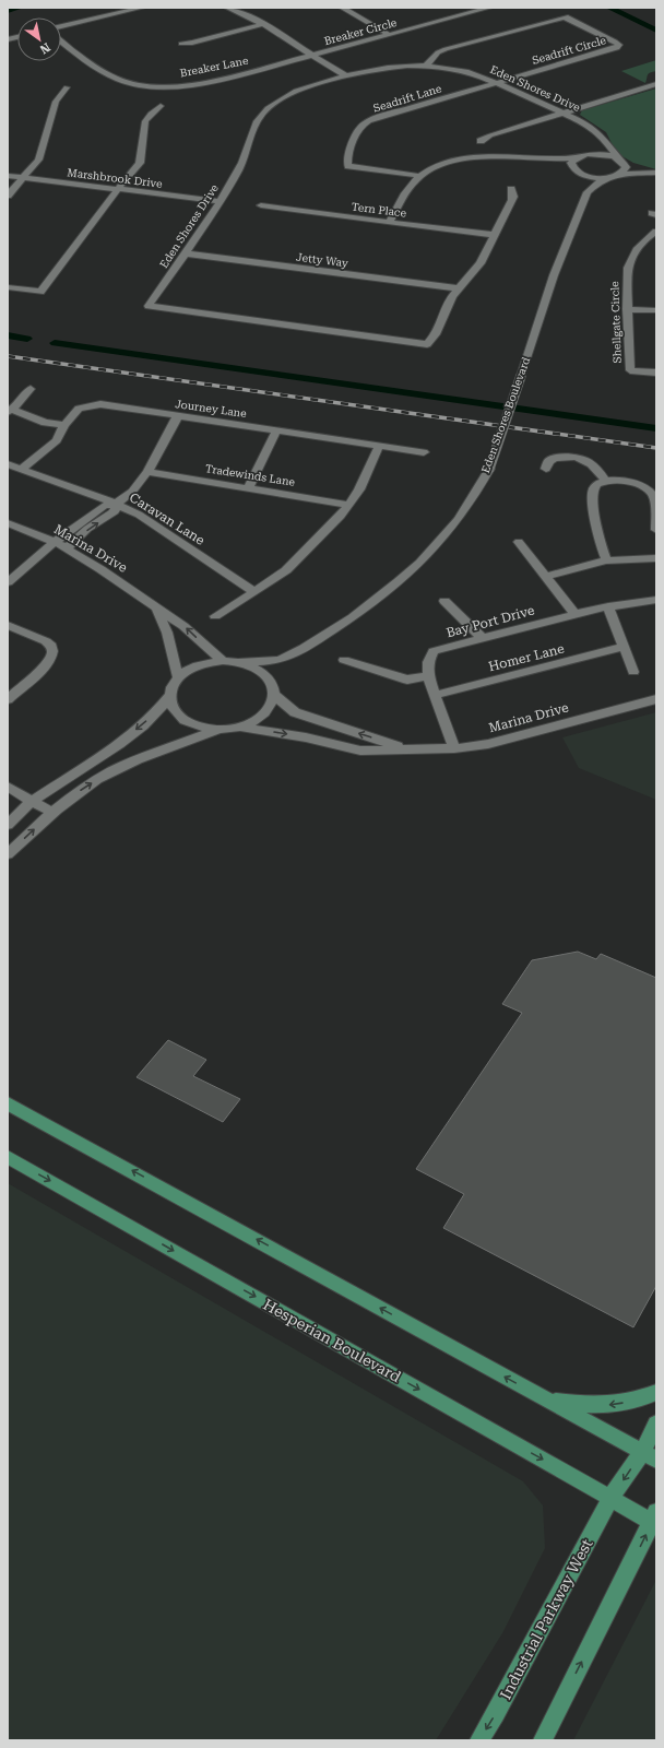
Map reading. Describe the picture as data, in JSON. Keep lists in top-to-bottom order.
{
  "streets": {
    "main road": ["Hesperian Boulevard", "Industrial Parkway West"],
    "street": [
      "Breaker Circle",
      "Seadrift Circle",
      "Breaker Lane",
      "Eden Shores Drive",
      "Seadrift Lane",
      "Marshbrook Drive",
      "Tern Place",
      "Jetty Way",
      "Shellgate Circle",
      "Journey Lane",
      "Eden Shores Boulevard",
      "Tradewinds Lane",
      "Caravan Lane",
      "Marina Drive",
      "Bay Port Drive",
      "Homer Lane"
    ]
  },
  "crossings": [
    ["Breaker Circle", "Breaker Lane"],
    ["Seadrift Circle", "Eden Shores Drive"],
    ["Seadrift Circle", "Seadrift Lane"],
    ["Eden Shores Drive", "Seadrift Lane"],
    ["Eden Shores Drive", "Marshbrook Drive"],
    ["Eden Shores Drive", "Tern Place"],
    ["Eden Shores Drive", "Jetty Way"],
    ["Journey Lane", "Caravan Lane"],
    ["Eden Shores Boulevard", "Marina Drive"],
    ["Hesperian Boulevard", "Industrial Parkway West"]
  ],
  "north": "bottom right"
}
